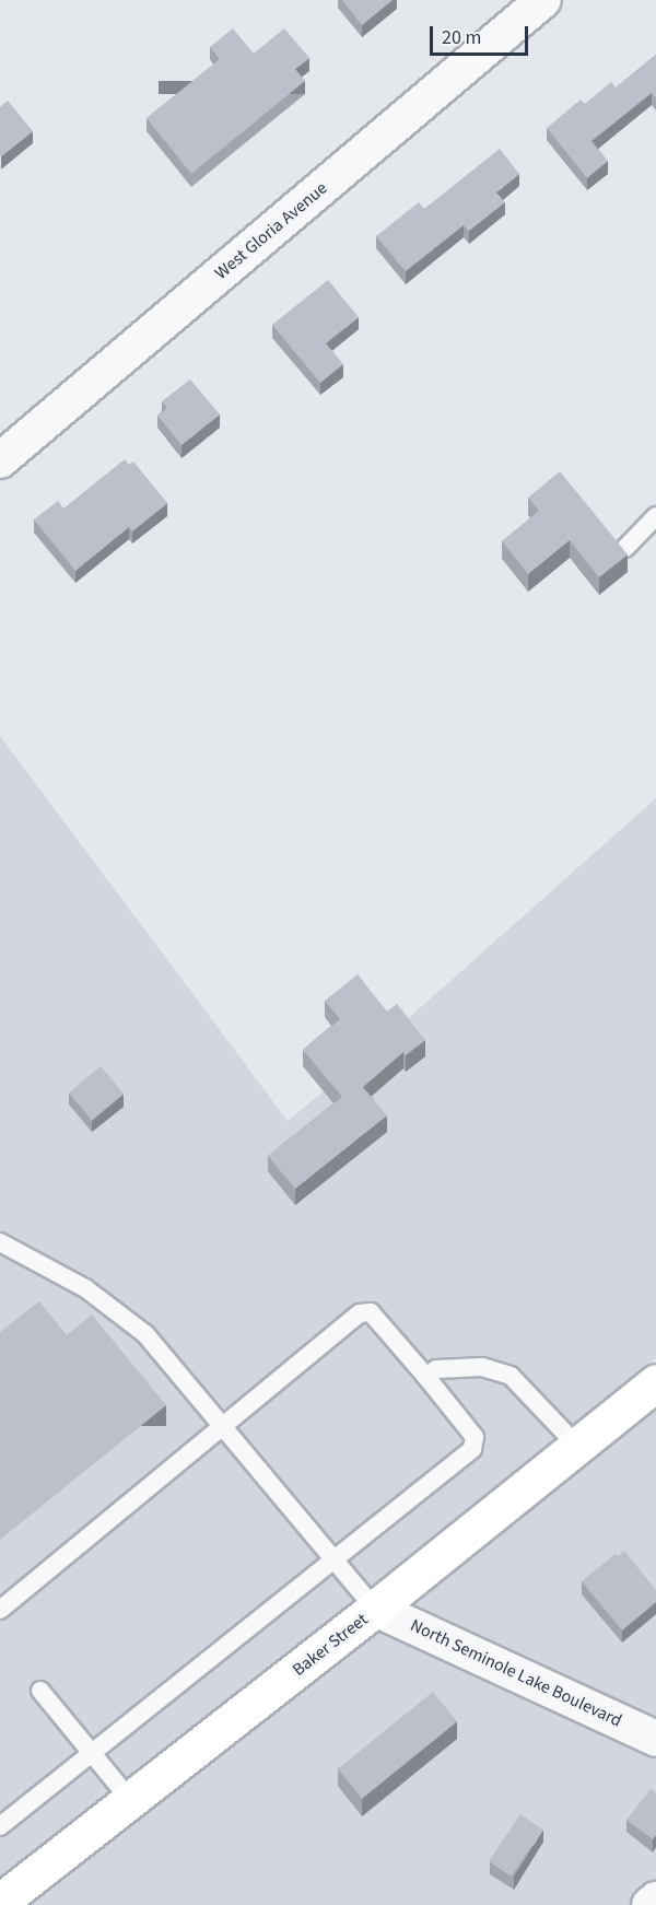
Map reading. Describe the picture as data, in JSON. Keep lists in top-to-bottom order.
{
  "streets": {
    "main road": ["Baker Street"],
    "street": ["West Gloria Avenue", "North Seminole Lake Boulevard"]
  },
  "crossings": [
    ["Baker Street", "North Seminole Lake Boulevard"]
  ],
  "scale_bar": "20 m"
}
